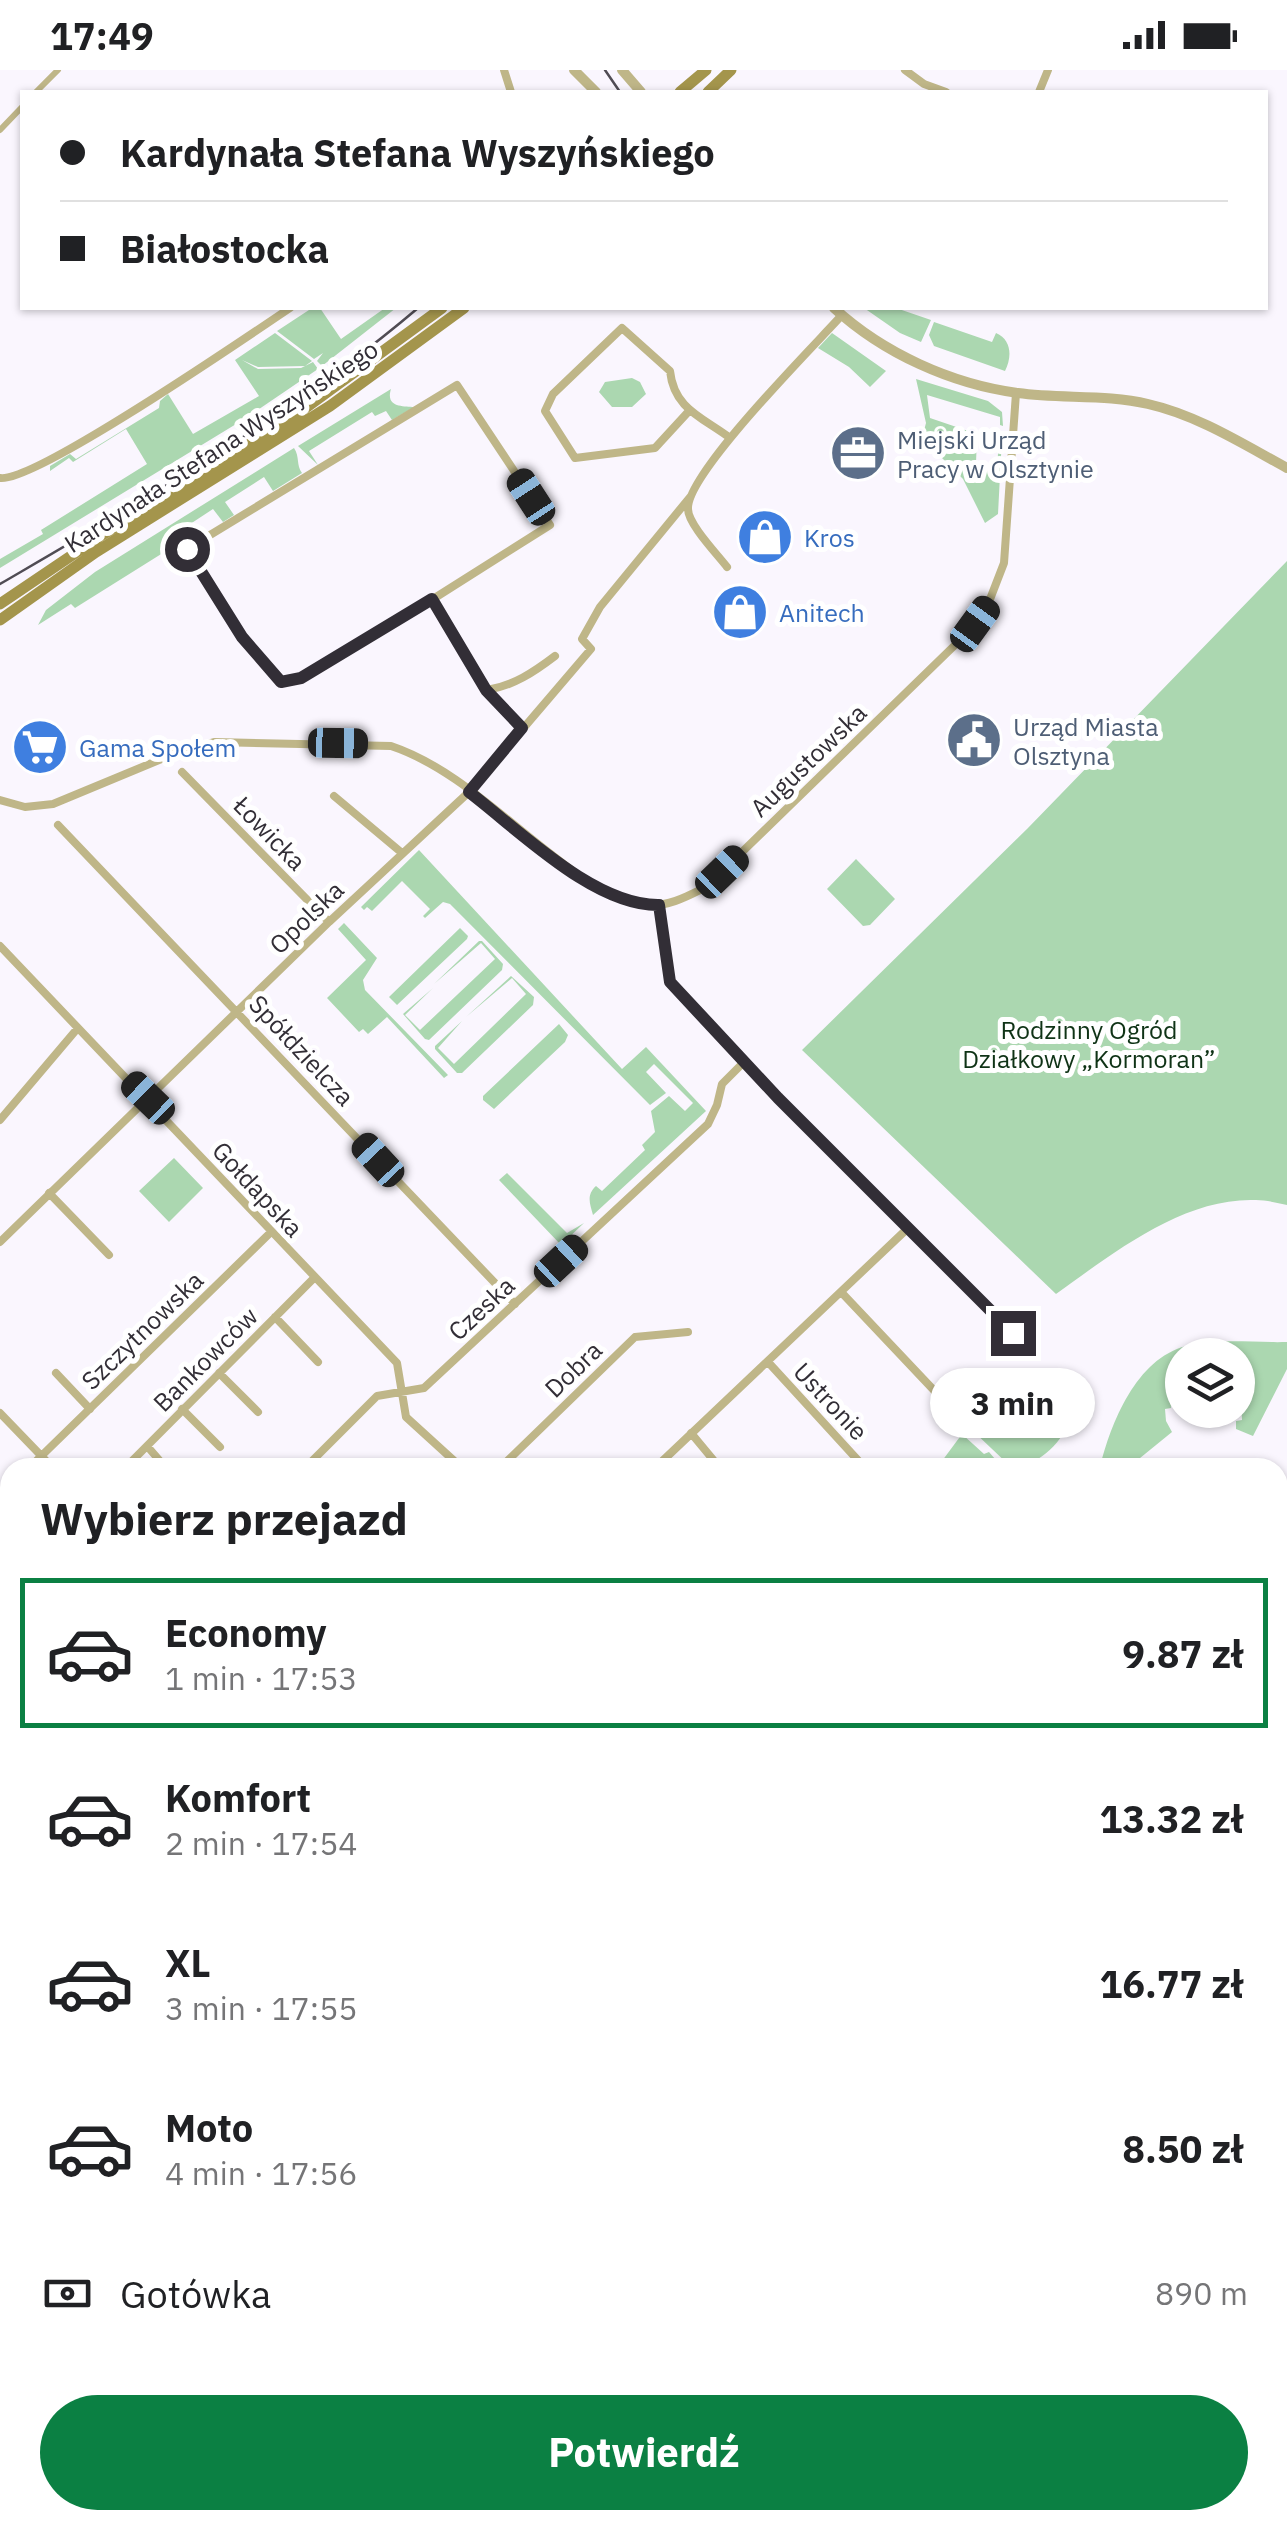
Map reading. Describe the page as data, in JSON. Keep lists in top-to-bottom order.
{
  "streets": {
    "main road": ["Kardynała Stefana Wyszyńskiego"],
    "street": [
      "Augustowska",
      "Łowicka",
      "Opolska",
      "Spółdzielcza",
      "Gołdapska",
      "Czeska",
      "Szczytnowska",
      "Bankowców",
      "Dobra",
      "Ustronie"
    ]
  },
  "crossings": [
    ["Łowicka", "Opolska"],
    ["Opolska", "Spółdzielcza"],
    ["Opolska", "Gołdapska"],
    ["Spółdzielcza", "Czeska"],
    ["Gołdapska", "Czeska"],
    ["Gołdapska", "Szczytnowska"],
    ["Gołdapska", "Bankowców"]
  ],
  "parks": ["Rodzinny Ogród Działkowy „Kormoran”"],
  "places": {
    "office": ["Miejski Urząd Pracy w Olsztynie"],
    "shop": ["Kros", "Anitech"],
    "public building": ["Urząd Miasta Olsztyna"],
    "supermarket": ["Gama Społem"]
  },
  "page": {
    "status": "17:49",
    "banner": ["Kardynała Stefana Wyszyńskiego", "Białostocka"],
    "bubble": "3 min",
    "heading": "Wybierz przejazd",
    "list": [
      {
        "name": "Economy",
        "note": "1 min · 17:53",
        "value": "9.87 zł"
      },
      {
        "name": "Komfort",
        "note": "2 min · 17:54",
        "value": "13.32 zł"
      },
      {
        "name": "XL",
        "note": "3 min · 17:55",
        "value": "16.77 zł"
      },
      {
        "name": "Moto",
        "note": "4 min · 17:56",
        "value": "8.50 zł"
      }
    ],
    "pay": ["Gotówka", "890 m"],
    "buttons": "Potwierdź"
  }
}
